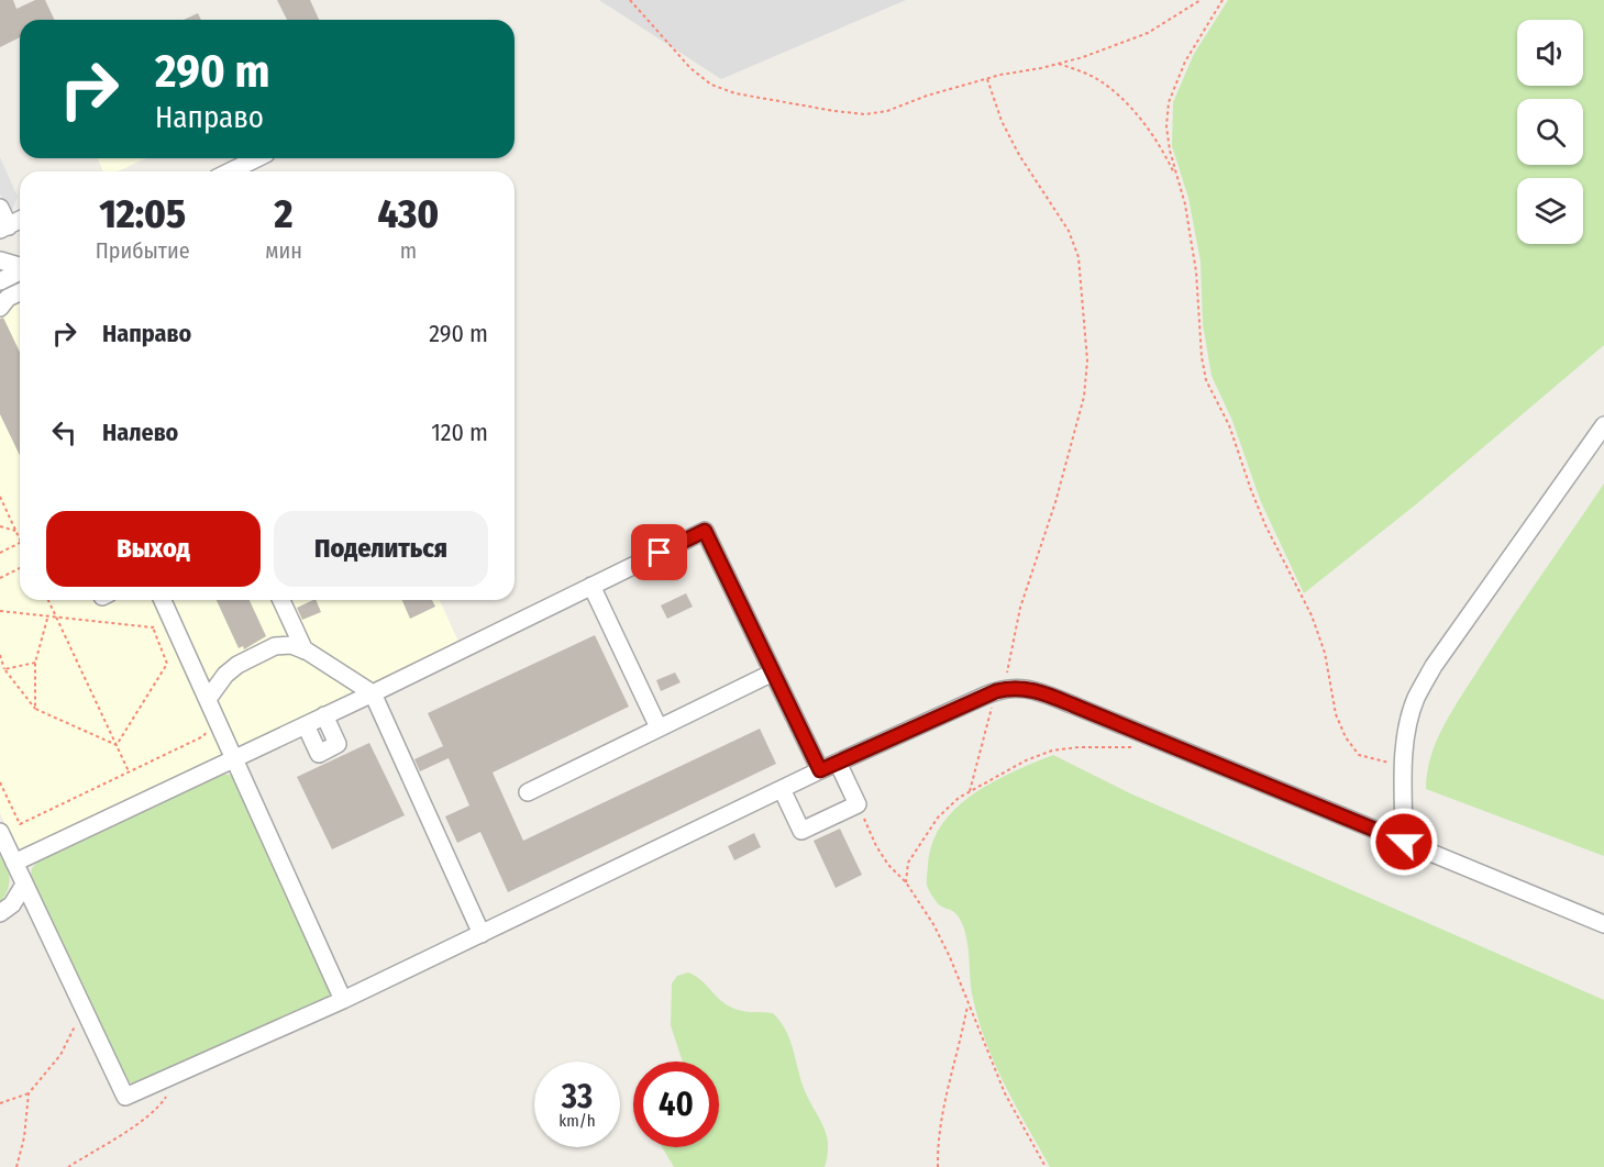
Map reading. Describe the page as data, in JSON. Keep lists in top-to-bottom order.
{
  "page": {
    "turn": ["290 m", "Направо"],
    "eta": [
      "12:05",
      "Прибытие",
      "2",
      "мин",
      "430",
      "m"
    ],
    "list": [
      {
        "name": "Направо",
        "value": "290 m"
      },
      {
        "name": "Налево",
        "value": "120 m"
      }
    ],
    "buttons": ["Выход", "Поделиться"],
    "speed": "33 km/h",
    "limit": "40"
  }
}
